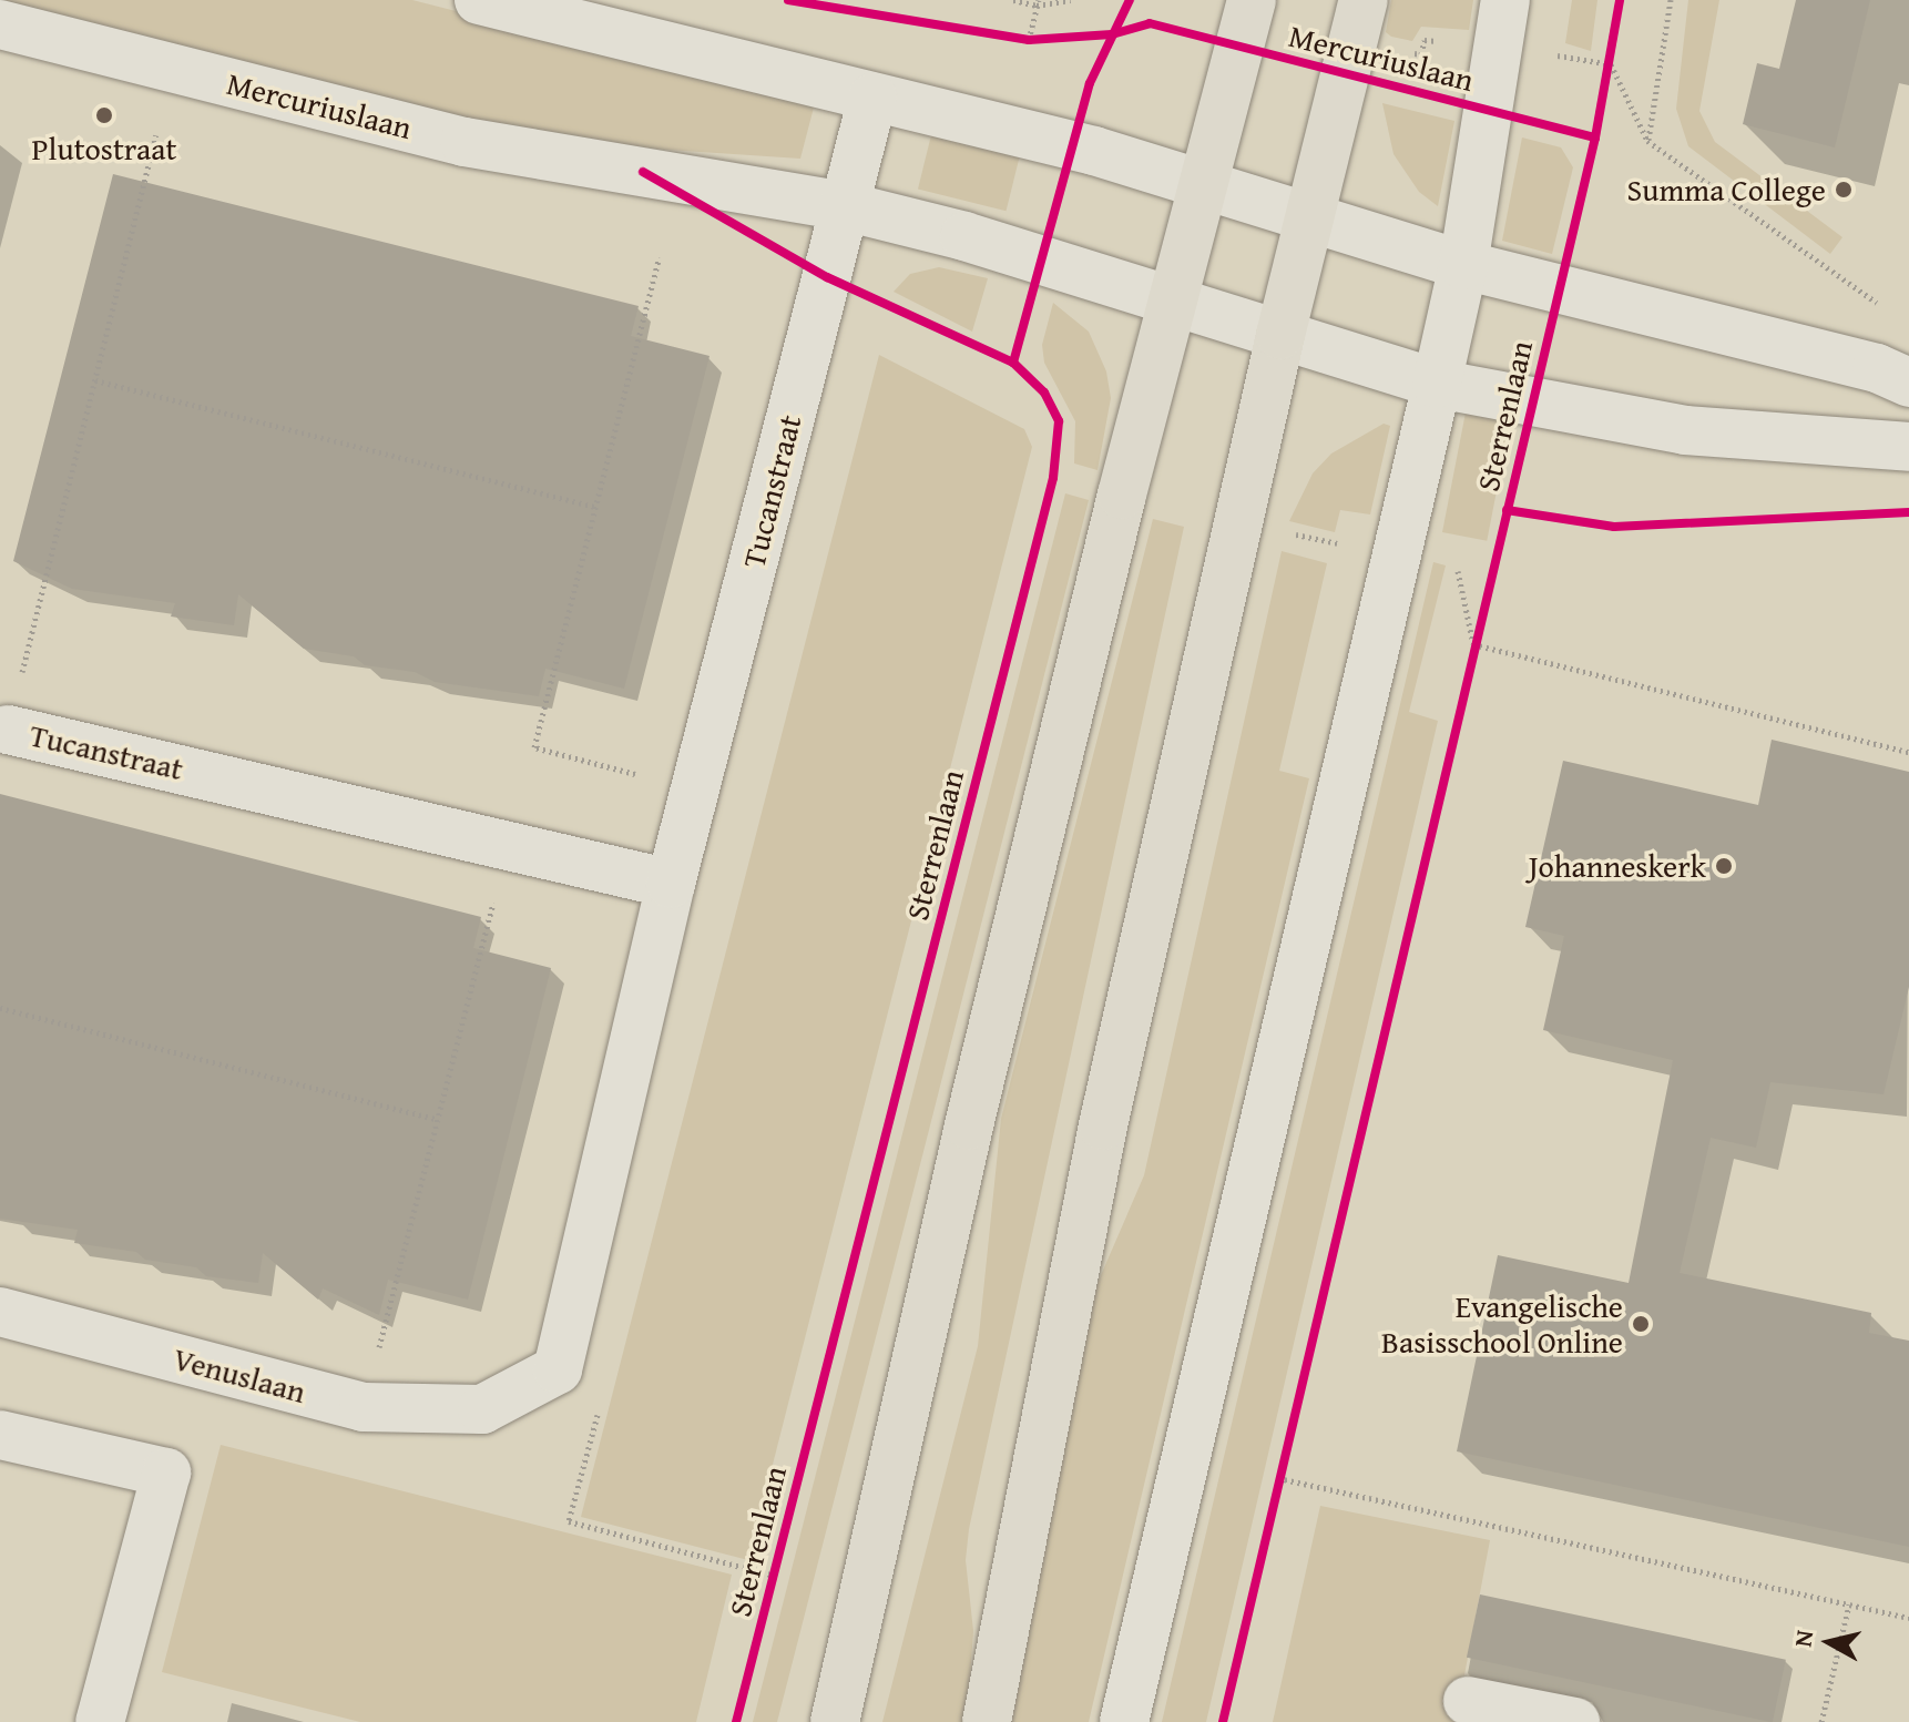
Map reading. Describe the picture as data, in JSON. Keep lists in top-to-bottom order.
{
  "streets": {
    "street": ["Mercuriuslaan", "Tucanstraat", "Venuslaan"],
    "cycle path": ["Sterrenlaan"]
  },
  "crossings": [
    ["Mercuriuslaan", "Tucanstraat"],
    ["Tucanstraat", "Venuslaan"]
  ],
  "places": [
    "Plutostraat",
    "Summa College",
    "Johanneskerk",
    "Evangelische Basisschool Online"
  ],
  "north": "left"
}
